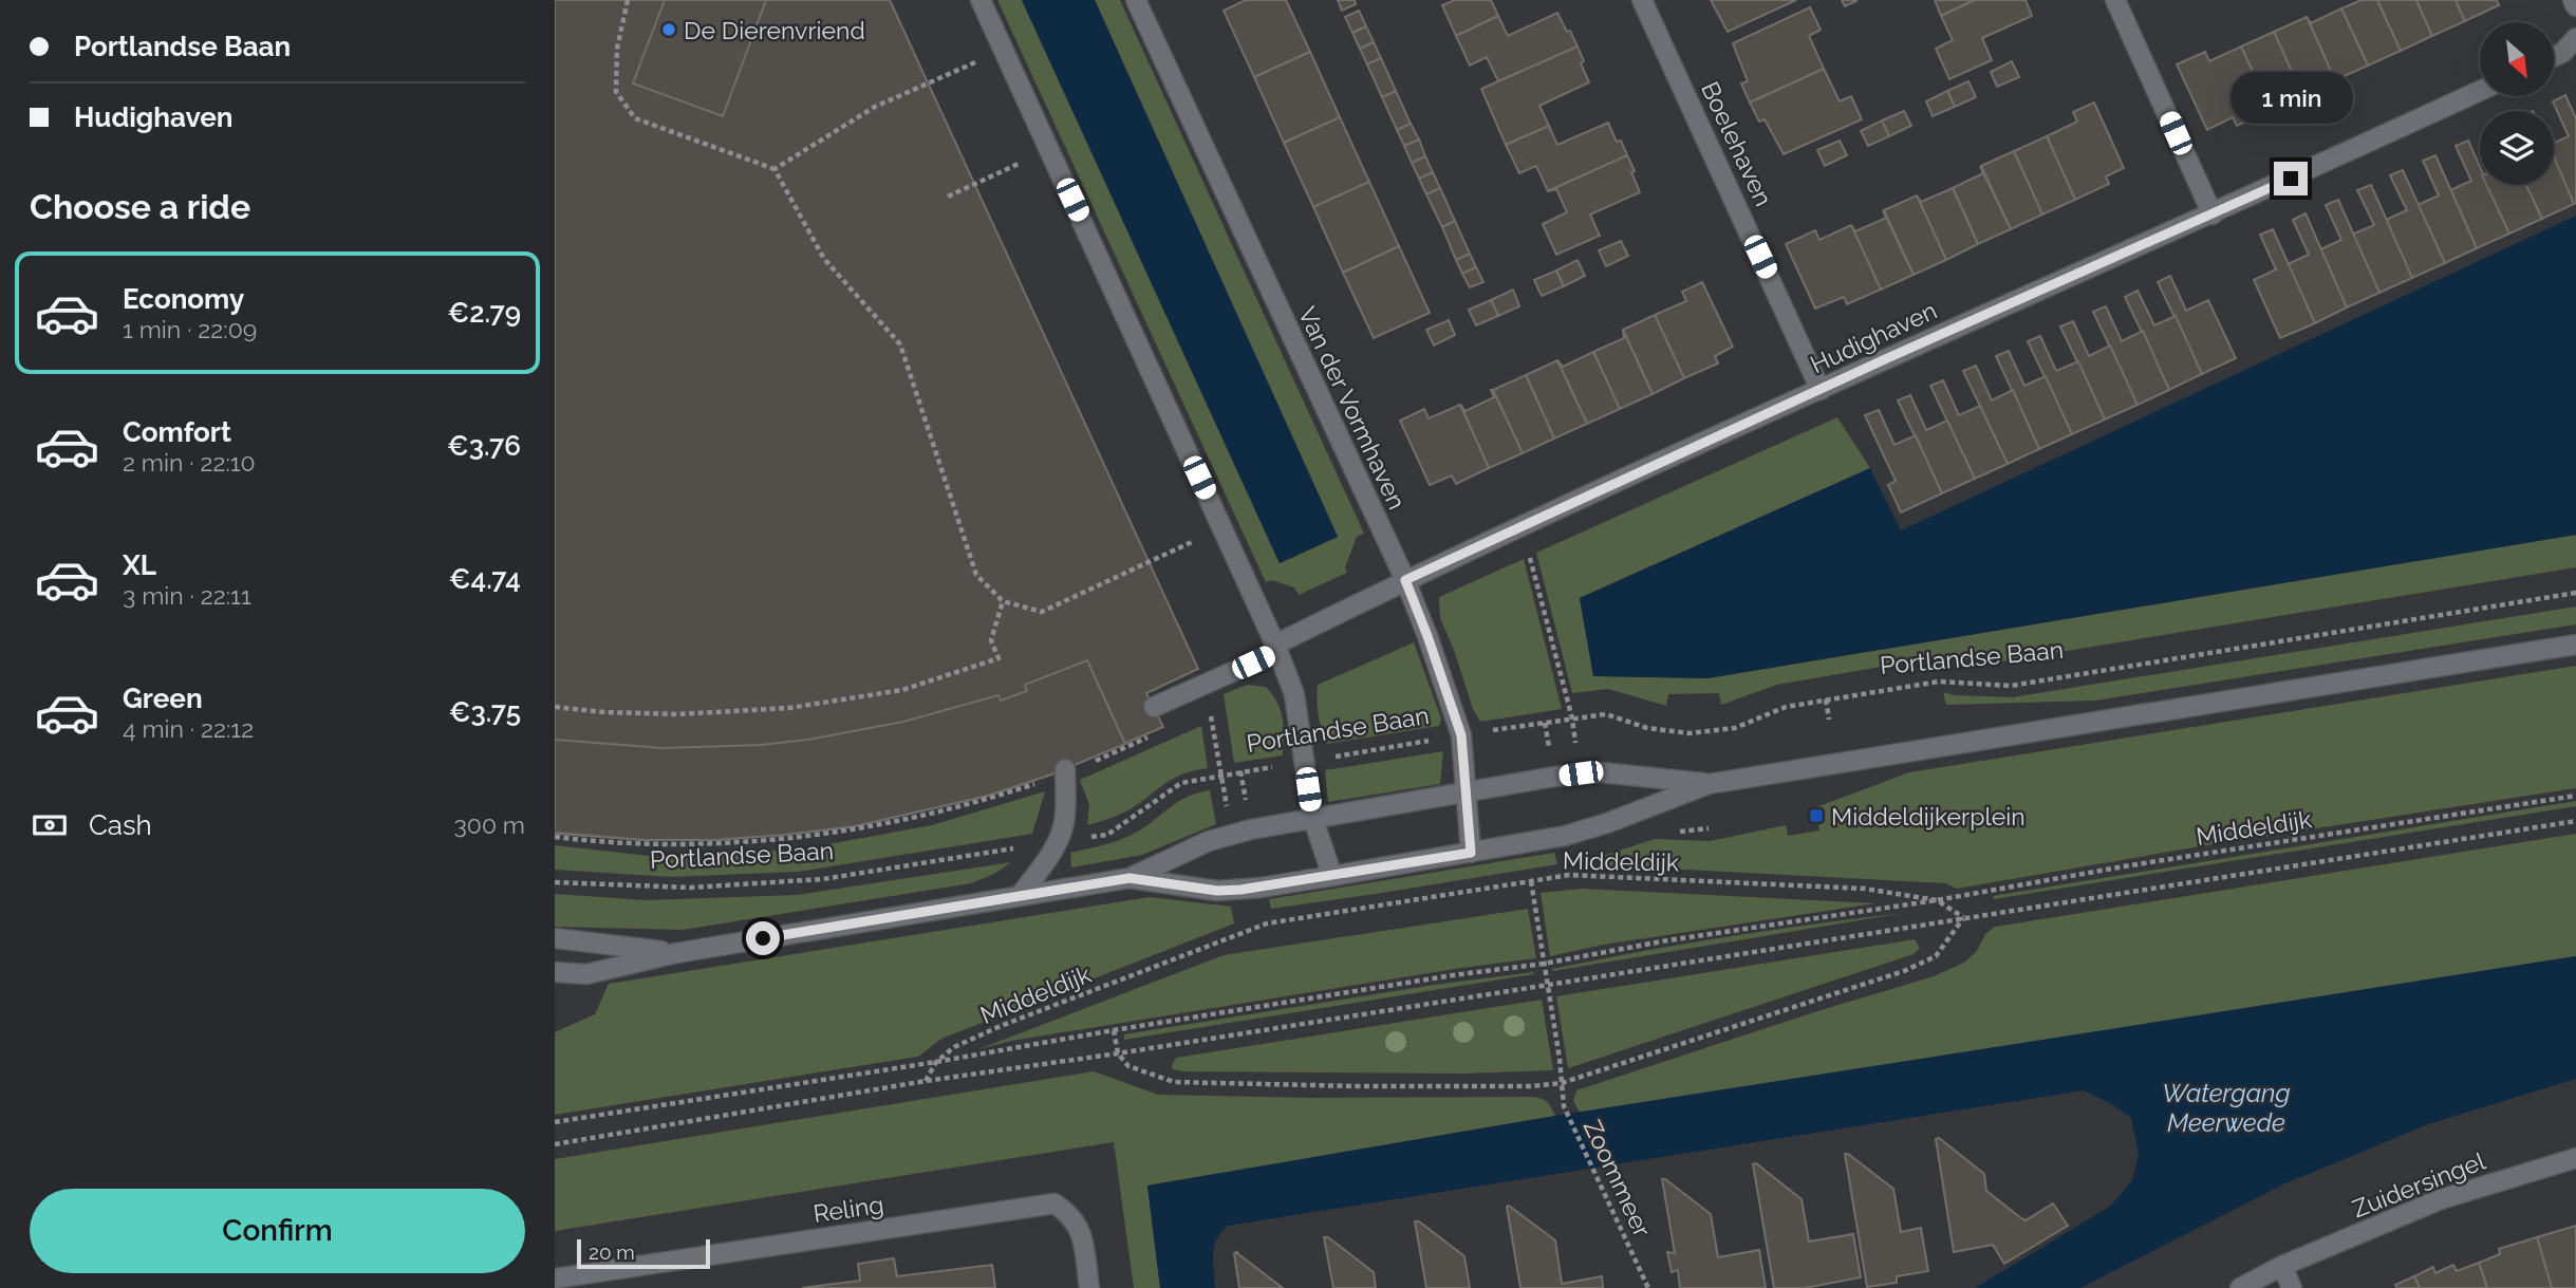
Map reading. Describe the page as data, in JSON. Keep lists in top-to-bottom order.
{
  "streets": {
    "street": [
      "Boelehaven",
      "Hudighaven",
      "Van der Vormhaven",
      "Zuidersingel",
      "Reling"
    ],
    "path": ["Portlandse Baan", "Middeldijk", "Zoommeer"]
  },
  "crossings": [
    ["Boelehaven", "Hudighaven"],
    ["Hudighaven", "Van der Vormhaven"],
    ["Van der Vormhaven", "Portlandse Baan"]
  ],
  "water": ["Watergang Meerwede"],
  "places": {
    "other": ["De Dierenvriend"],
    "transit": ["Middeldijkerplein"]
  },
  "scale_bar": "20 m",
  "north": "bottom right",
  "page": {
    "banner": ["Portlandse Baan", "Hudighaven"],
    "bubble": "1 min",
    "heading": "Choose a ride",
    "list": [
      {
        "name": "Economy",
        "note": "1 min · 22:09",
        "value": "€2.79"
      },
      {
        "name": "Comfort",
        "note": "2 min · 22:10",
        "value": "€3.76"
      },
      {
        "name": "XL",
        "note": "3 min · 22:11",
        "value": "€4.74"
      },
      {
        "name": "Green",
        "note": "4 min · 22:12",
        "value": "€3.75"
      }
    ],
    "pay": ["Cash", "300 m"],
    "buttons": "Confirm",
    "scale": "20 m"
  }
}
